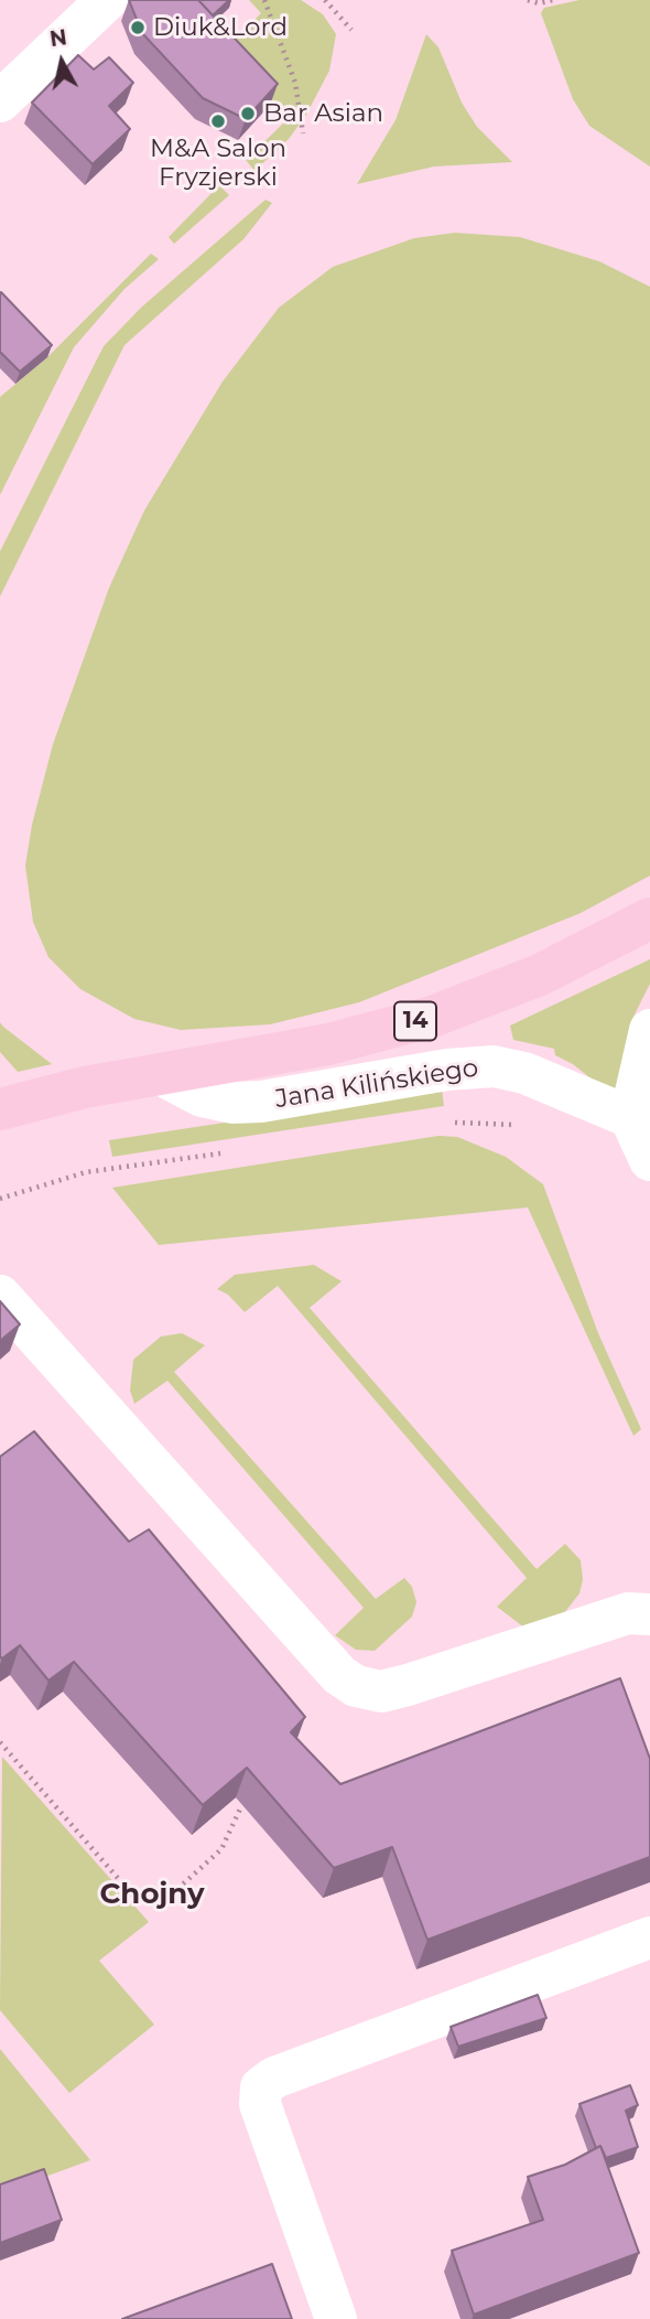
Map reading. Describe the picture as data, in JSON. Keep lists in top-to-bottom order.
{
  "streets": {
    "main road": ["14"],
    "street": ["Jana Kilińskiego"]
  },
  "crossings": [
    ["14", "Jana Kilińskiego"]
  ],
  "districts": ["Chojny"],
  "places": ["Diuk&Lord", "Bar Asian", "M&A Salon Fryzjerski"],
  "north": "top"
}
